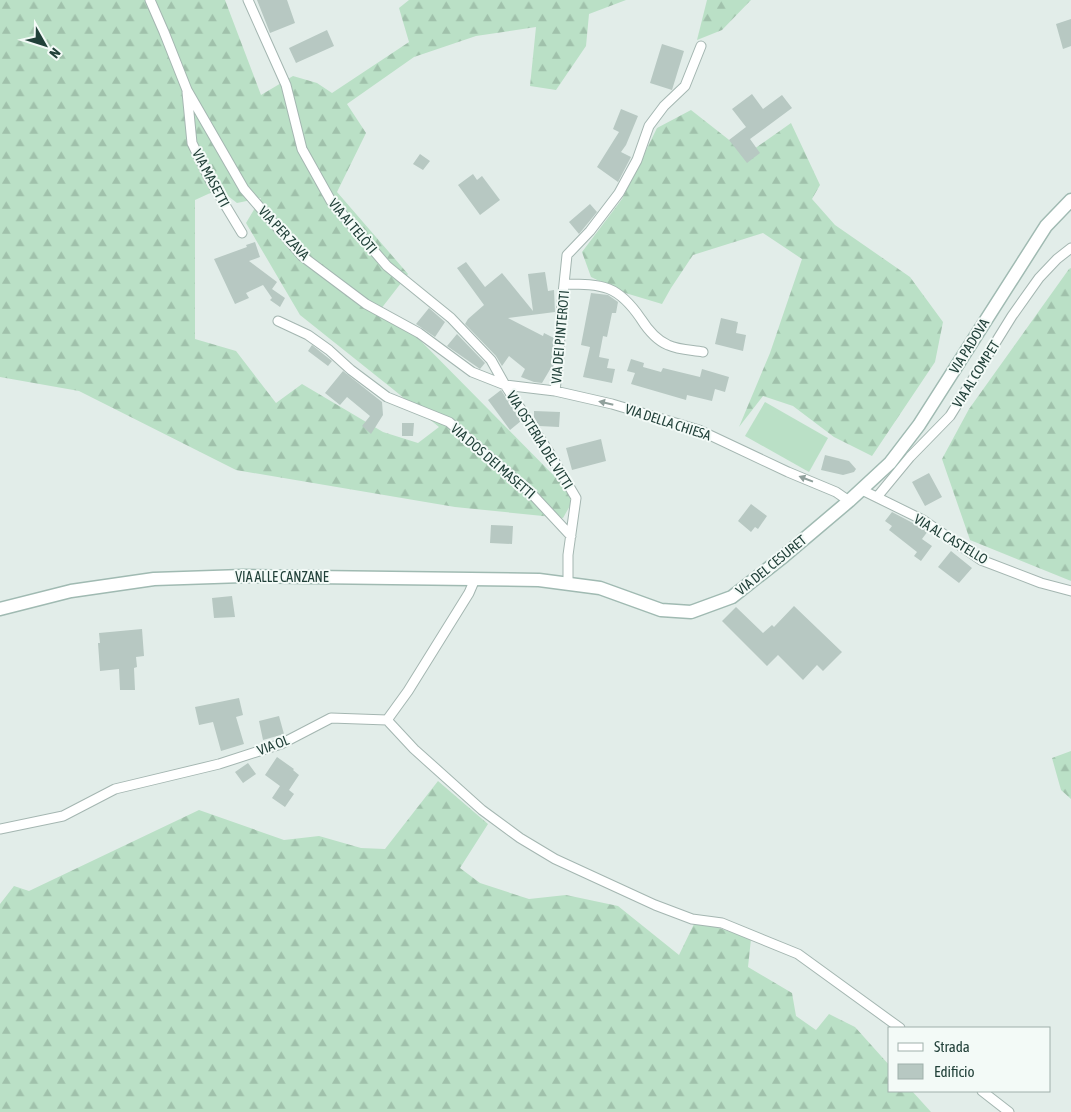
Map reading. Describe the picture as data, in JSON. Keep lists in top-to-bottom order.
{
  "streets": {
    "main road": ["VIA PADOVA", "VIA DEL CESURET", "VIA ALLE CANZANE"],
    "street": [
      "VIA MASETTI",
      "VIA AI TELÒTI",
      "VIA PER ZAVA",
      "VIA DEI PINTEROTI",
      "VIA AL COMPET",
      "VIA DELLA CHIESA",
      "VIA OSTERIA DEL VITTI",
      "VIA DOS DEI MASETTI",
      "VIA AL CASTELLO",
      "VIA OL"
    ]
  },
  "crossings": [
    ["VIA MASETTI", "VIA PER ZAVA"],
    ["VIA AI TELÒTI", "VIA PER ZAVA"],
    ["VIA AI TELÒTI", "VIA DELLA CHIESA"],
    ["VIA AI TELÒTI", "VIA OSTERIA DEL VITTI"],
    ["VIA PER ZAVA", "VIA DELLA CHIESA"],
    ["VIA PER ZAVA", "VIA OSTERIA DEL VITTI"],
    ["VIA DEI PINTEROTI", "VIA DELLA CHIESA"],
    ["VIA PADOVA", "VIA DELLA CHIESA"],
    ["VIA PADOVA", "VIA AL CASTELLO"],
    ["VIA PADOVA", "VIA DEL CESURET"],
    ["VIA AL COMPET", "VIA AL CASTELLO"],
    ["VIA DELLA CHIESA", "VIA OSTERIA DEL VITTI"],
    ["VIA DELLA CHIESA", "VIA DEL CESURET"],
    ["VIA OSTERIA DEL VITTI", "VIA DOS DEI MASETTI"],
    ["VIA OSTERIA DEL VITTI", "VIA DEL CESURET"],
    ["VIA OSTERIA DEL VITTI", "VIA ALLE CANZANE"],
    ["VIA DEL CESURET", "VIA ALLE CANZANE"]
  ],
  "one_way": ["VIA DELLA CHIESA"],
  "legend": ["Strada", "Edificio"],
  "north": "bottom right"
}
